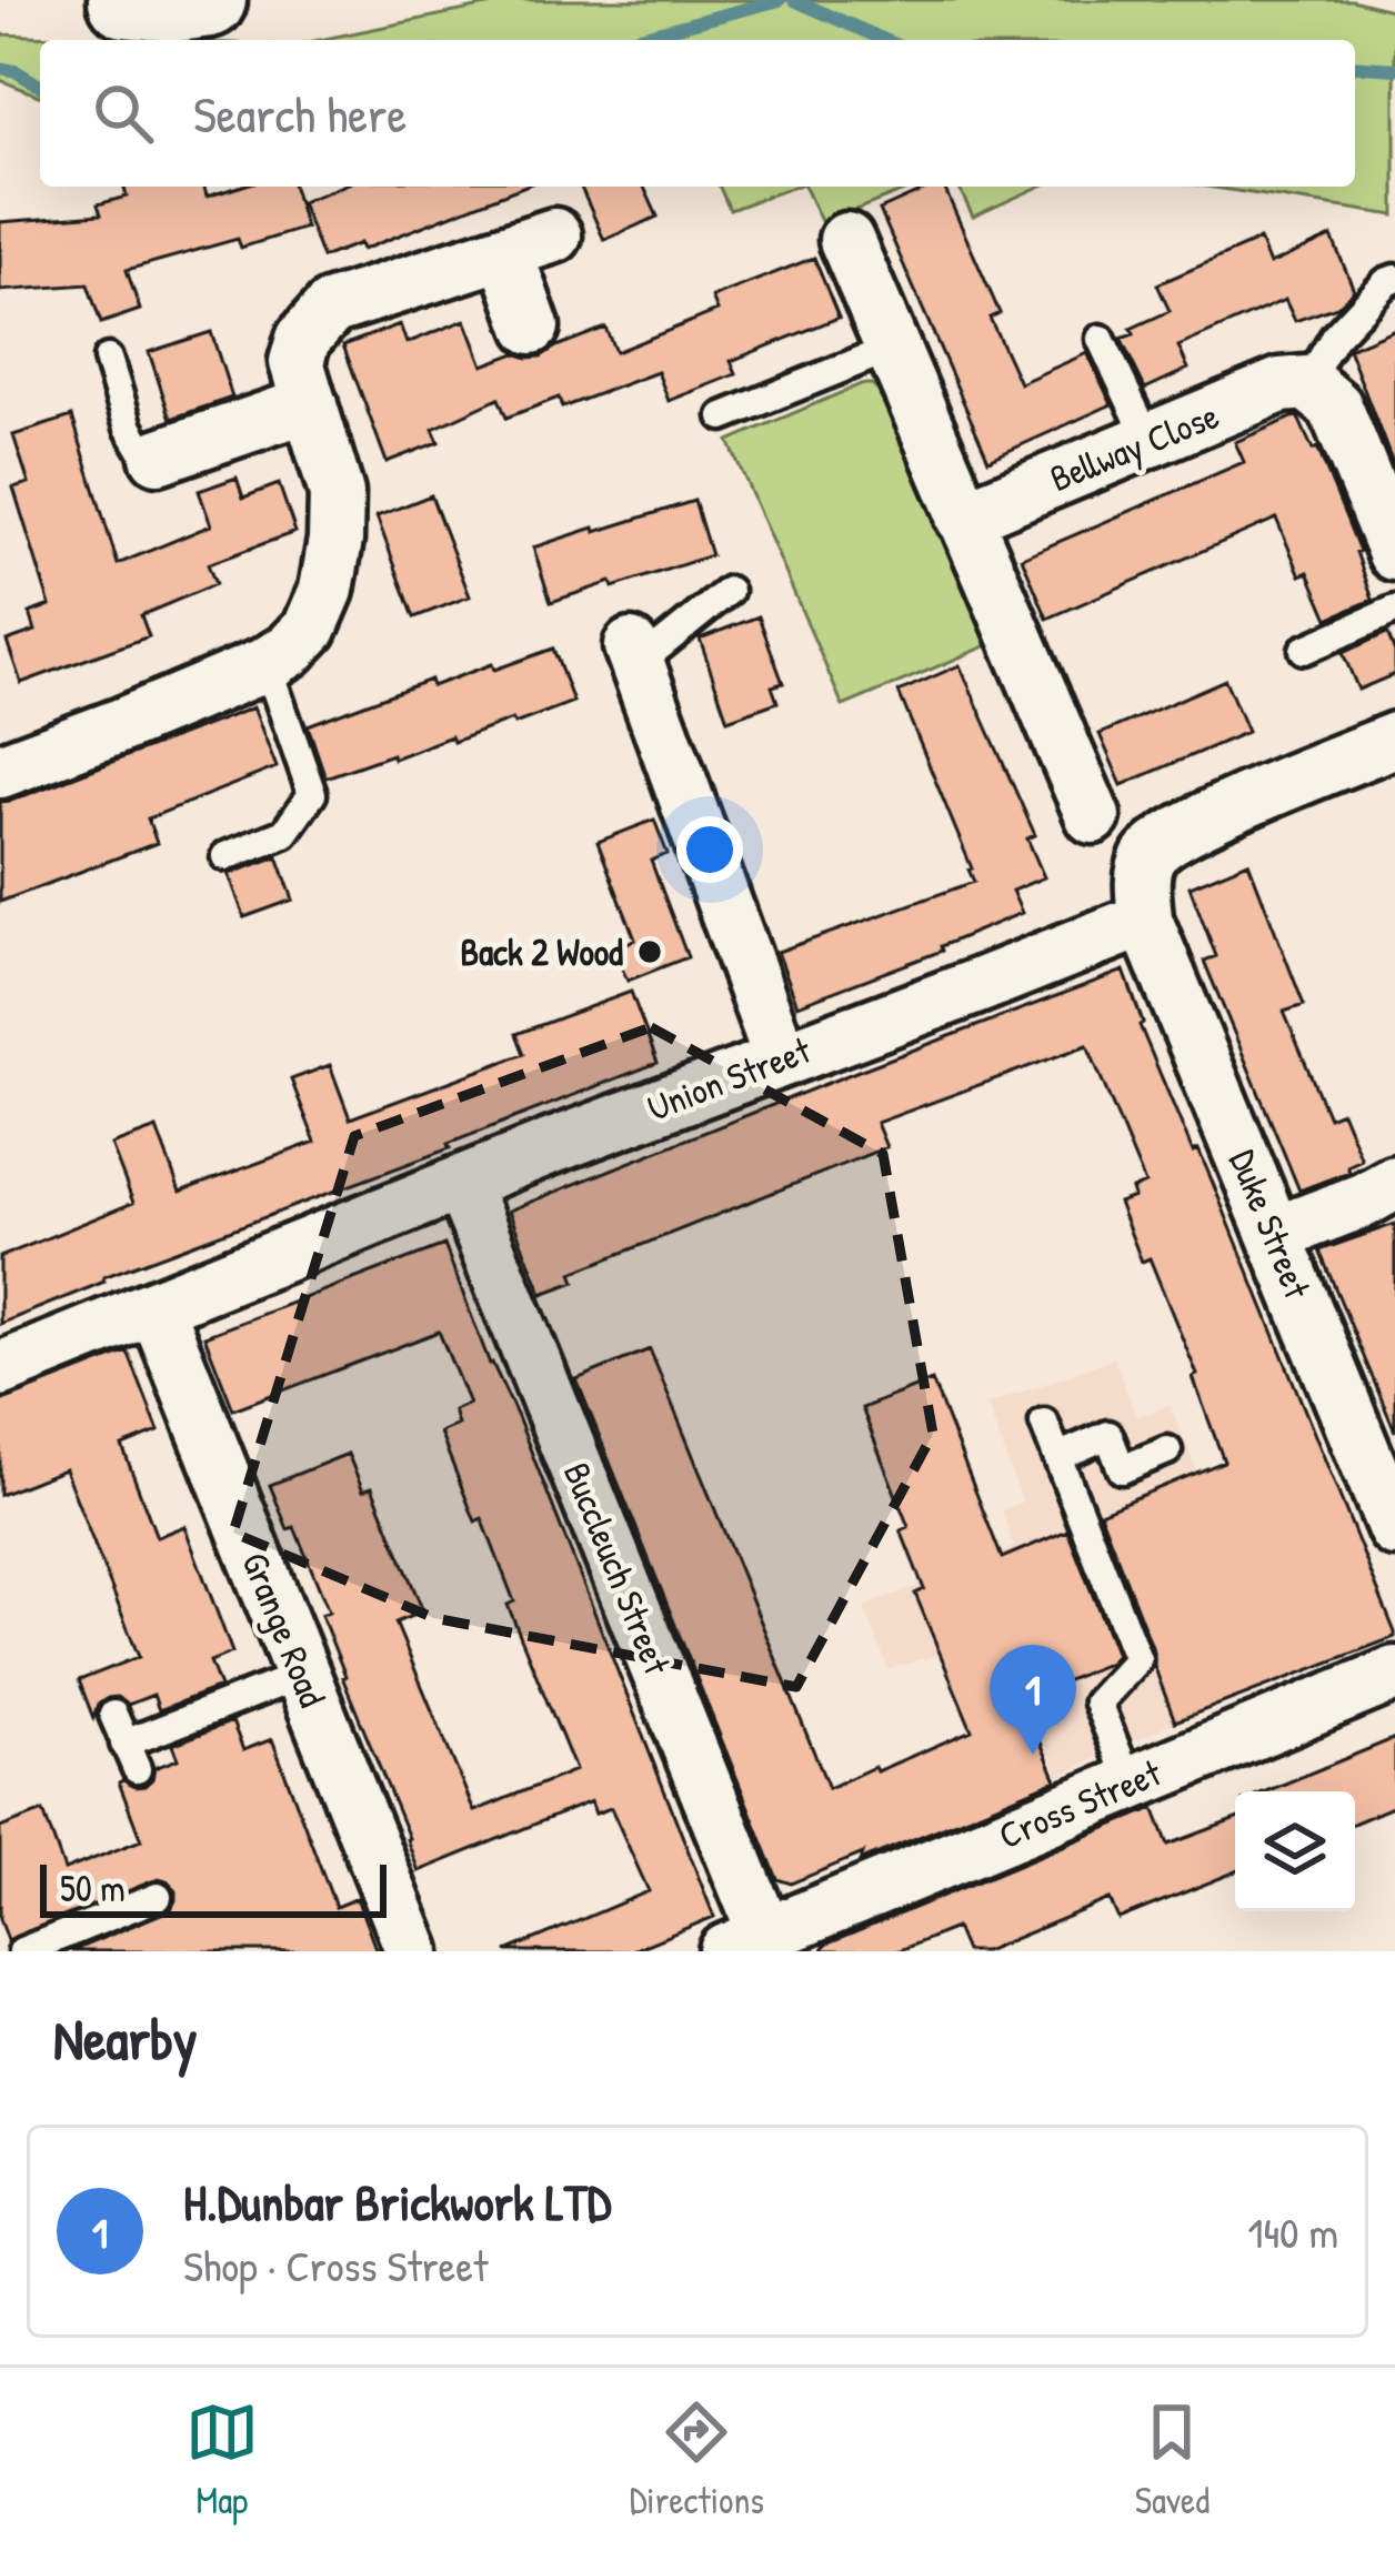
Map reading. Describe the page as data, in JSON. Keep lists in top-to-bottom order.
{
  "streets": {
    "street": [
      "Bellway Close",
      "Union Street",
      "Duke Street",
      "Buccleuch Street",
      "Grange Road",
      "Cross Street"
    ]
  },
  "crossings": [
    ["Union Street", "Duke Street"],
    ["Union Street", "Buccleuch Street"],
    ["Union Street", "Grange Road"],
    ["Buccleuch Street", "Cross Street"]
  ],
  "places": ["Back 2 Wood"],
  "scale_bar": "50 m",
  "page": {
    "search": "Search here",
    "pins": "1",
    "scale": "50 m",
    "heading": "Nearby",
    "list": [
      {
        "mark": "1",
        "name": "H.Dunbar Brickwork LTD",
        "note": "Shop · Cross Street",
        "value": "140 m"
      }
    ],
    "nav": ["Map", "Directions", "Saved"]
  }
}
